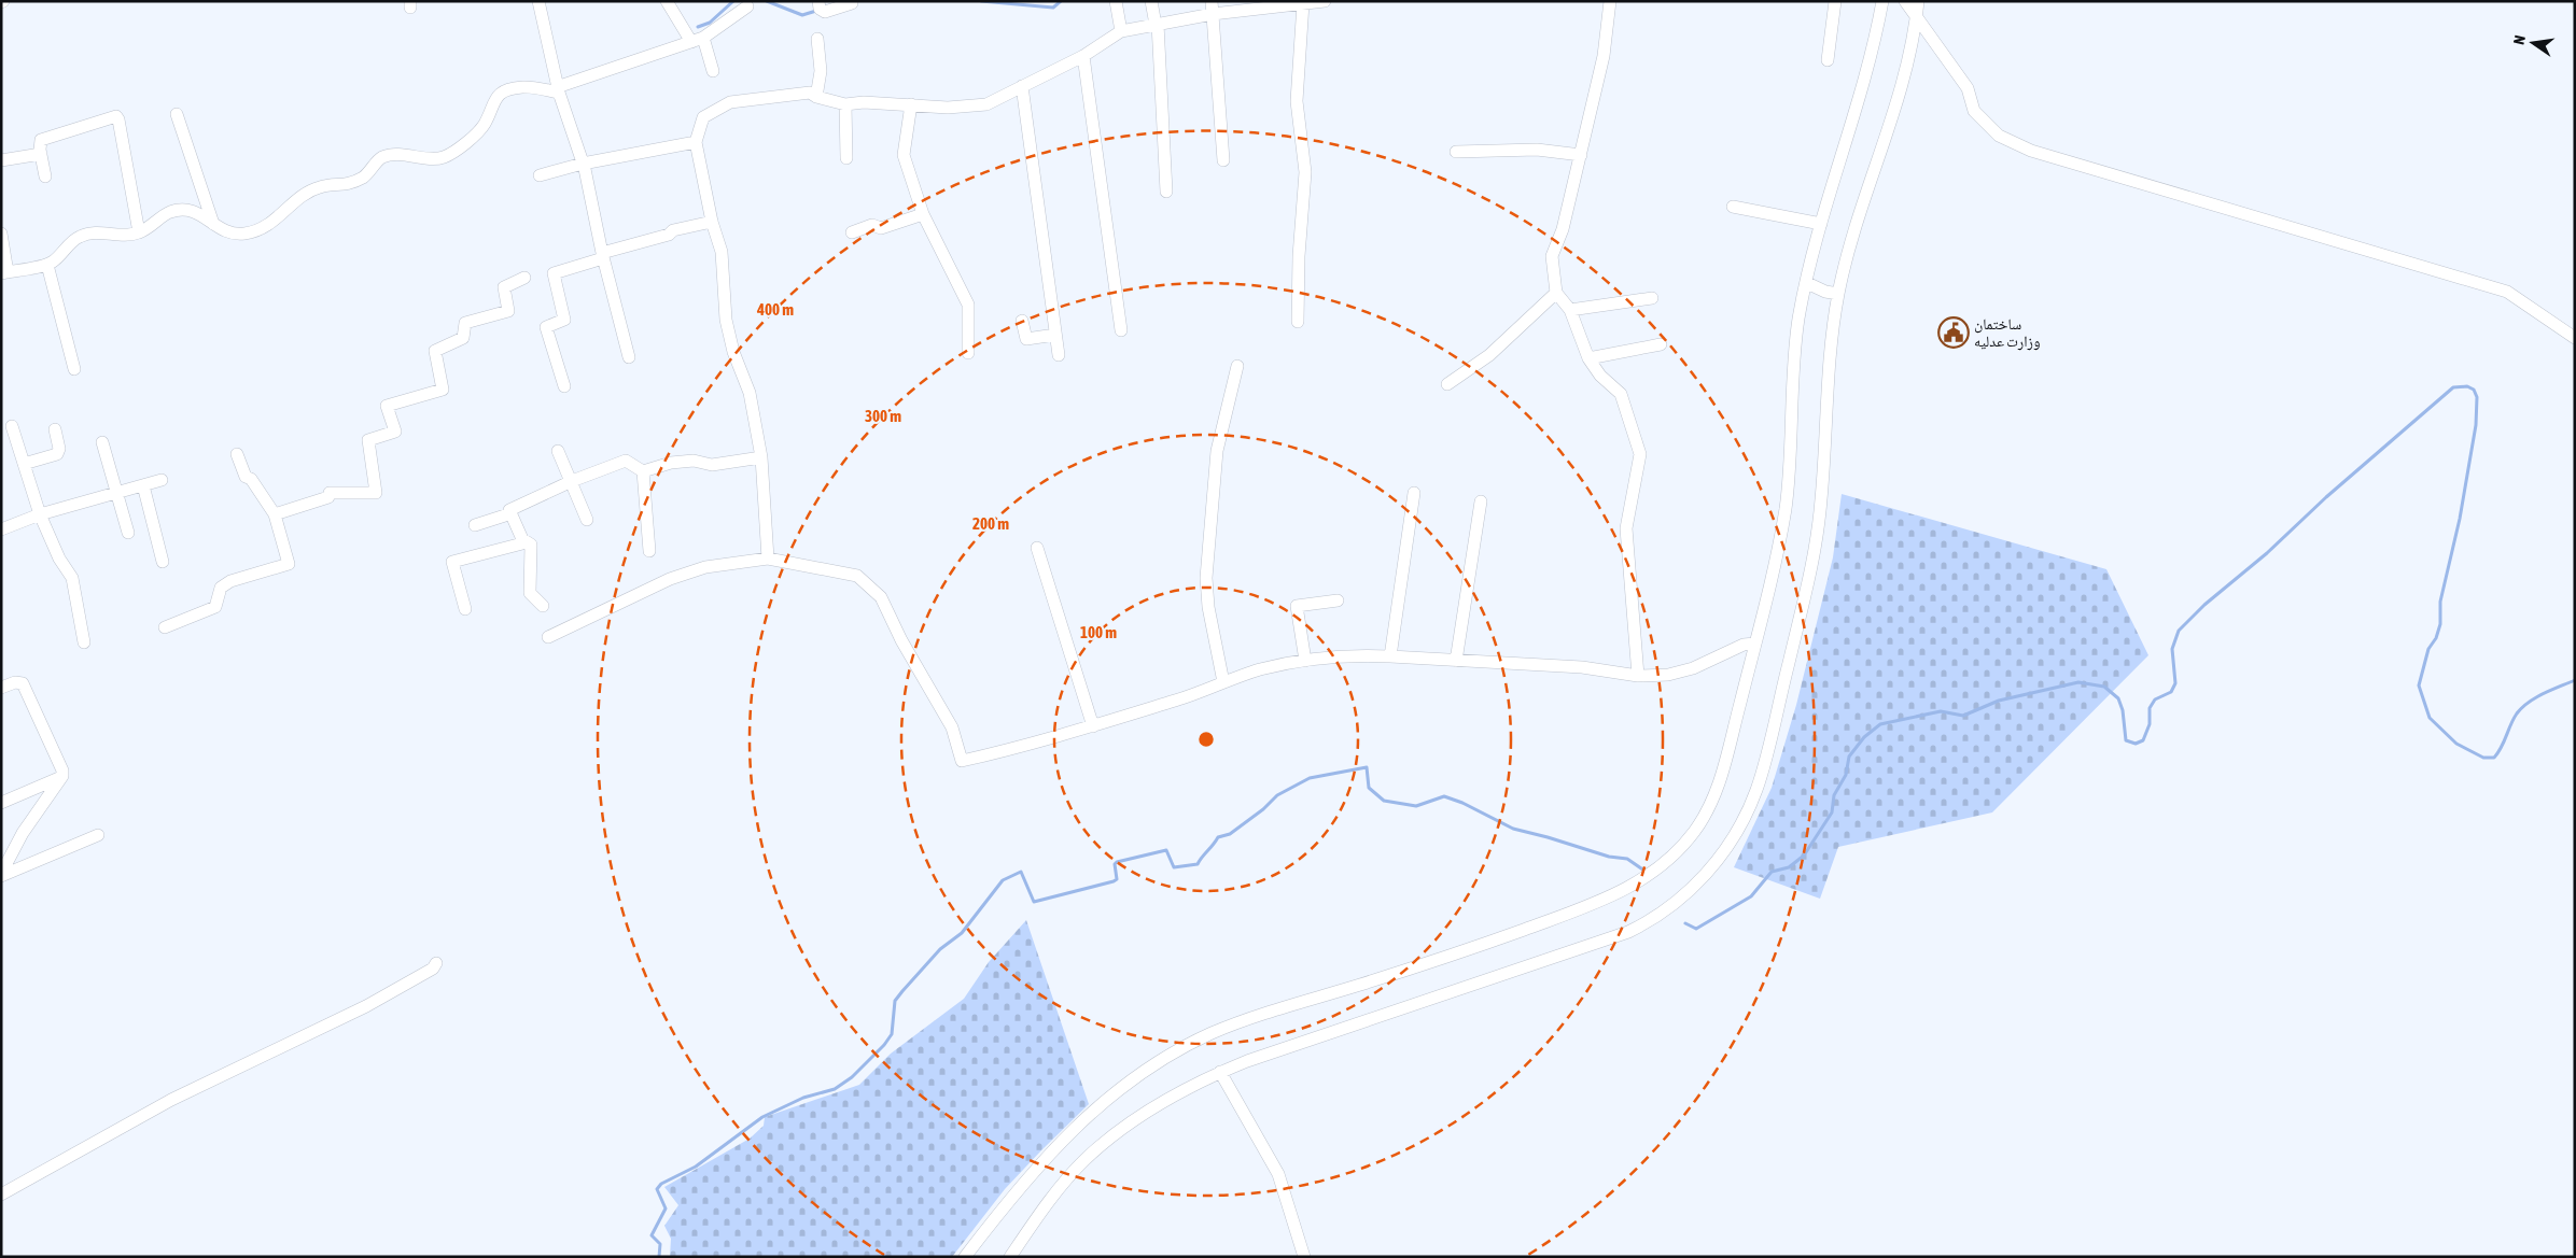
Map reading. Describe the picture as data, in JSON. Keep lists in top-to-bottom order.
{
  "places": {
    "public building": ["ساختمان وزارت عدلیه"]
  },
  "north": "left",
  "rings": [
    "400 m",
    "300 m",
    "200 m",
    "100 m"
  ]
}
